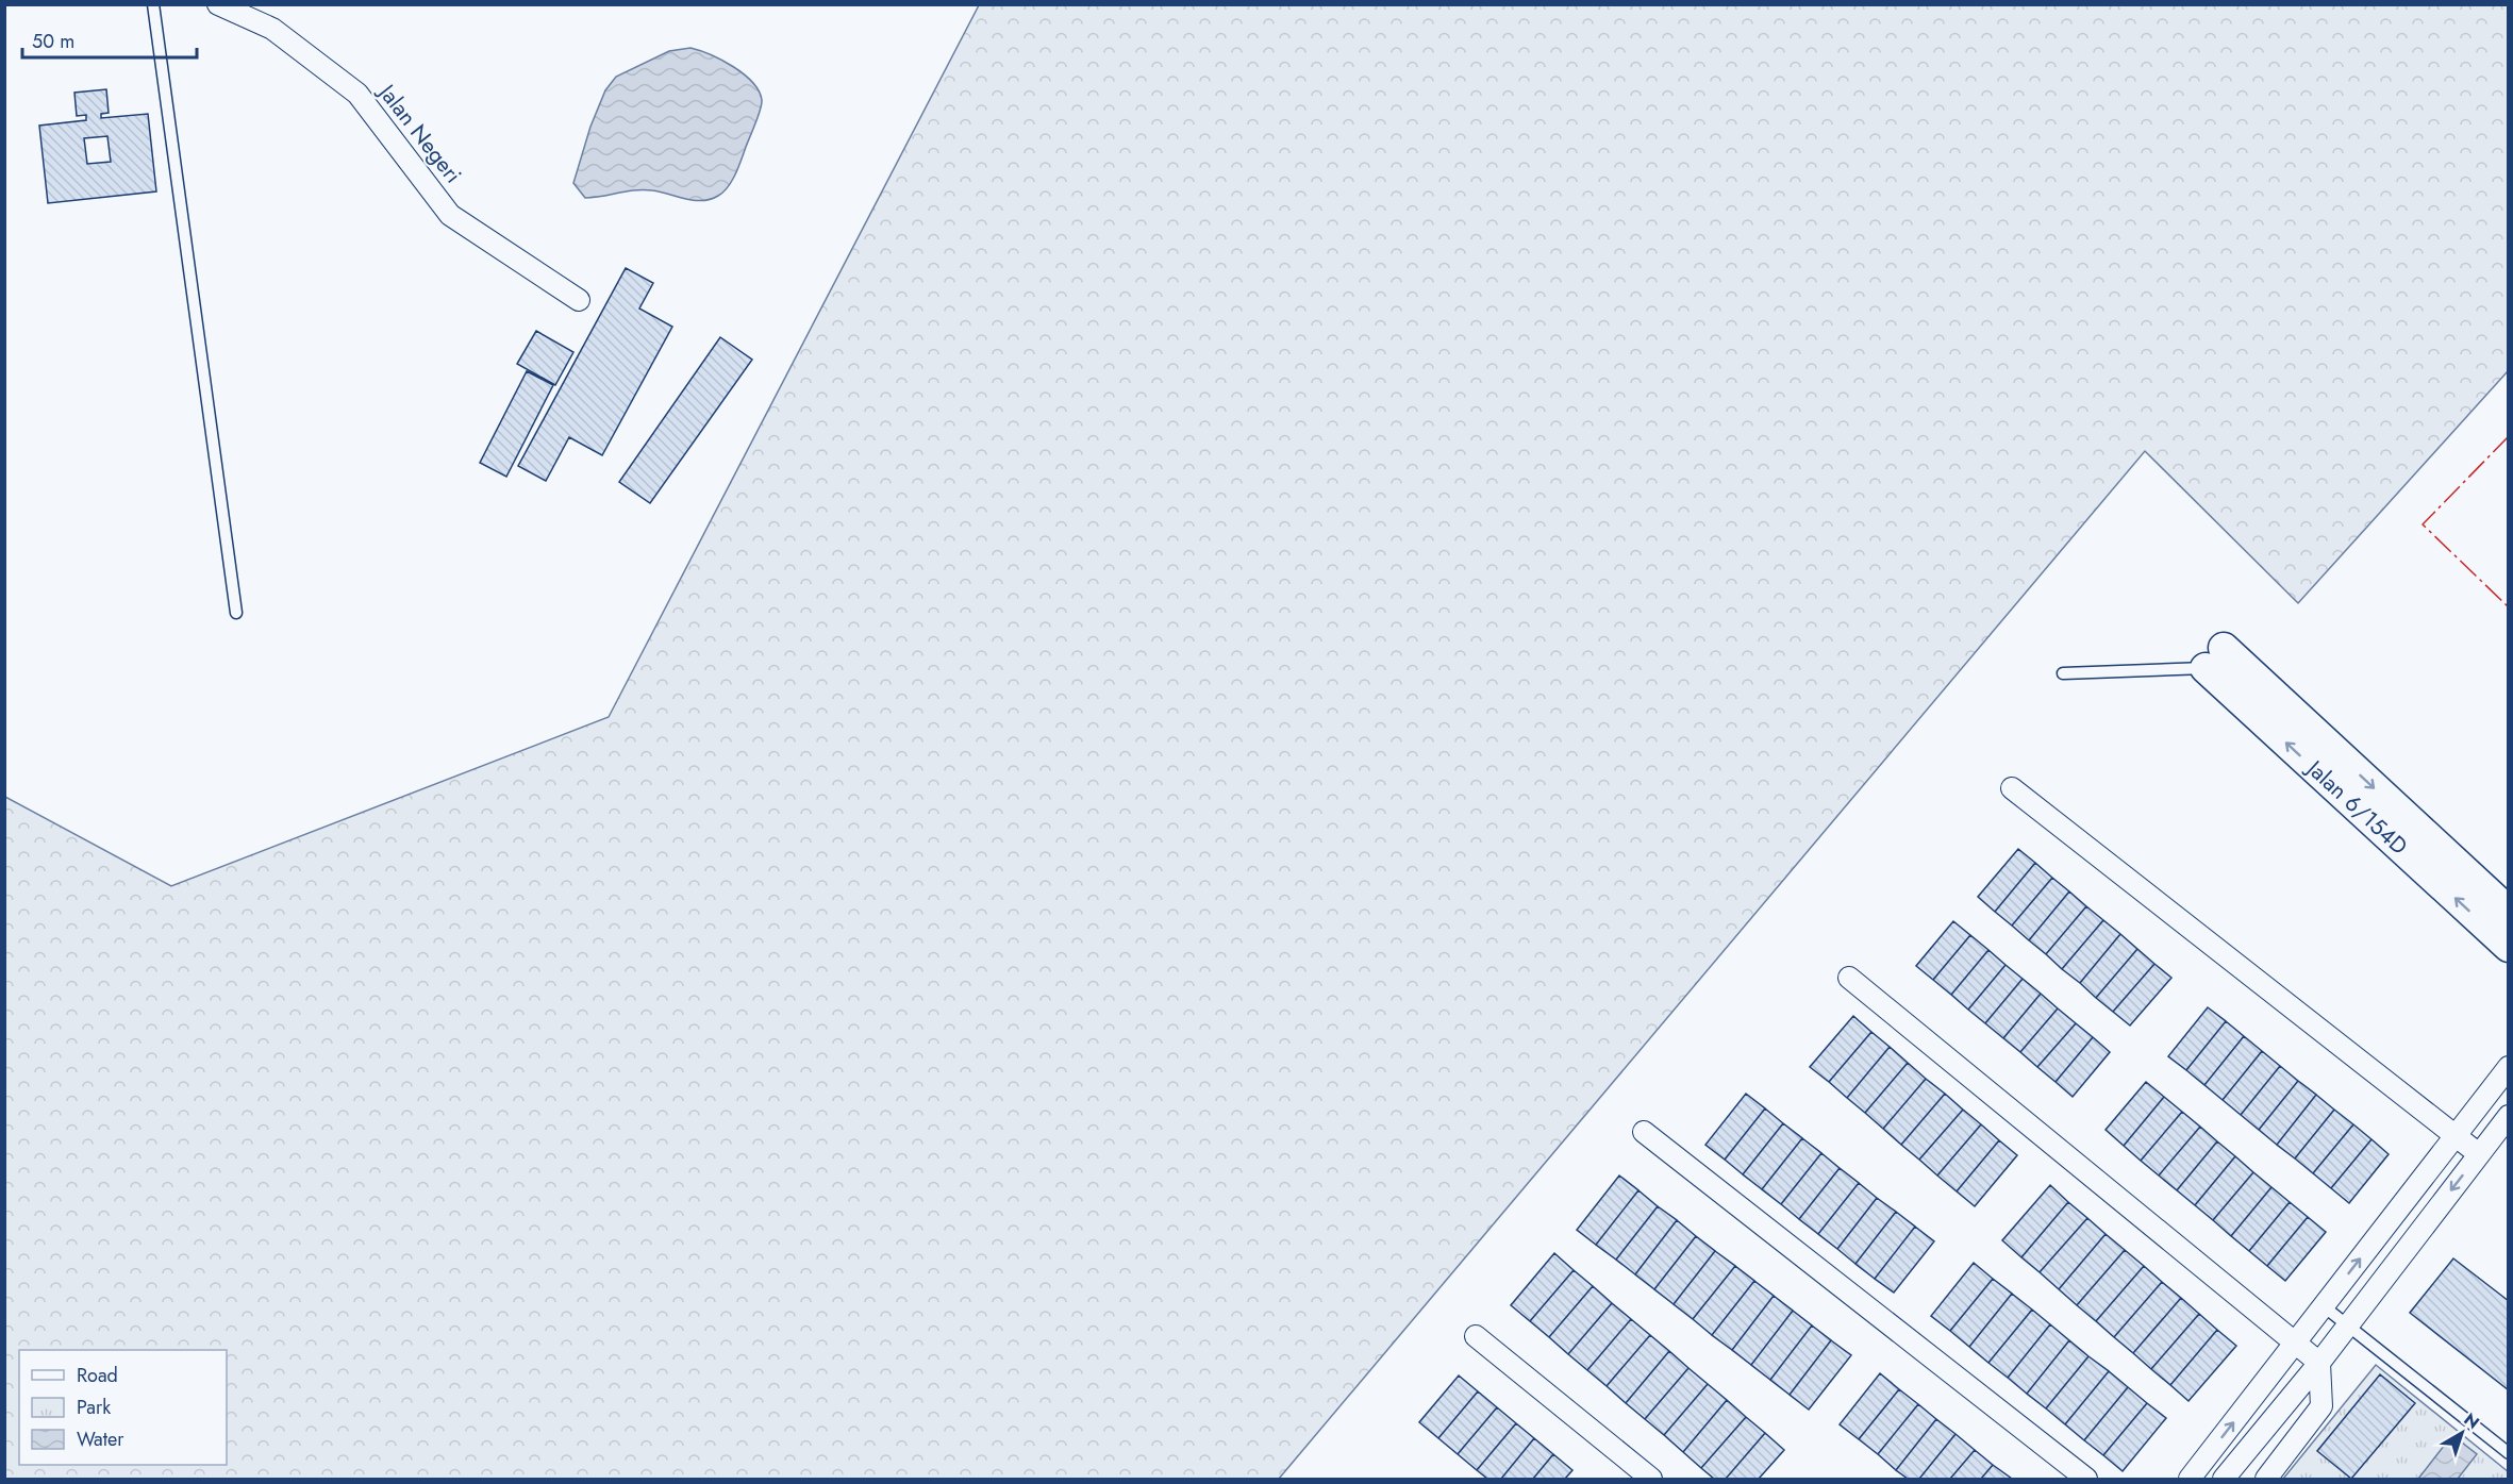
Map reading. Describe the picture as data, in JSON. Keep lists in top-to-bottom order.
{
  "streets": {
    "street": ["Jalan Negeri", "Jalan 6/154D"]
  },
  "legend": ["Road", "Park", "Water"],
  "scale_bar": "50 m",
  "north": "top right"
}
